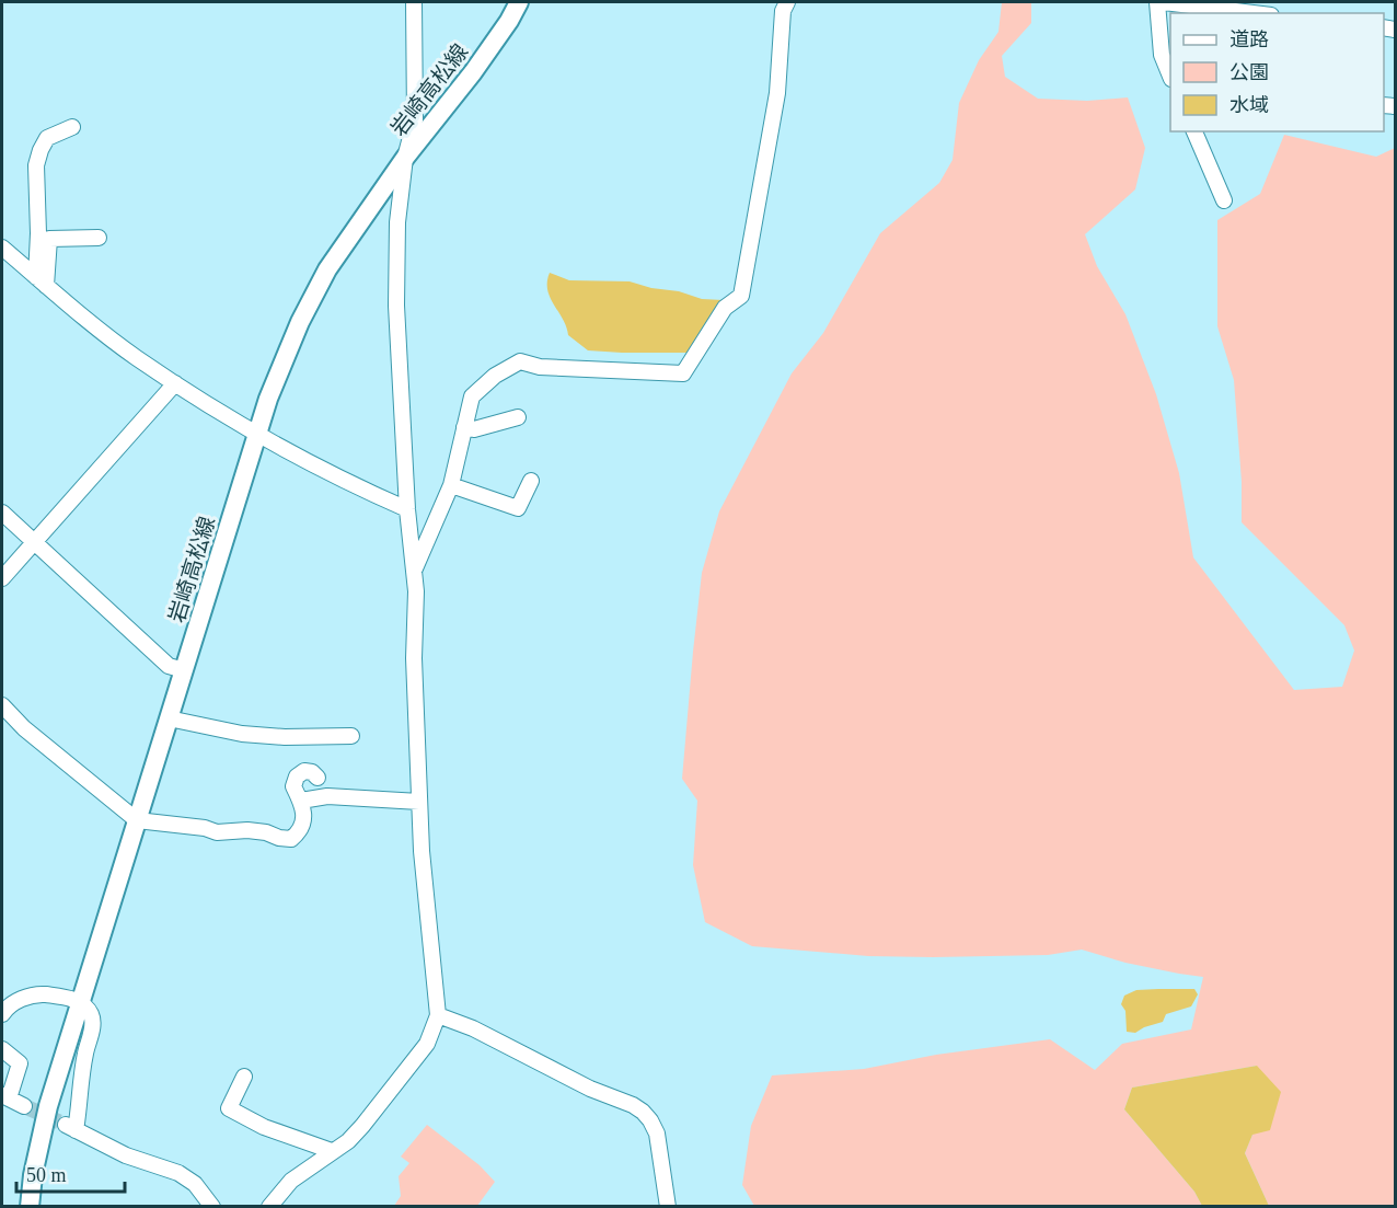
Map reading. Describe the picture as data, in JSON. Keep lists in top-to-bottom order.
{
  "streets": {
    "main road": ["岩崎高松線"]
  },
  "legend": ["道路", "公園", "水域"],
  "scale_bar": "50 m"
}
